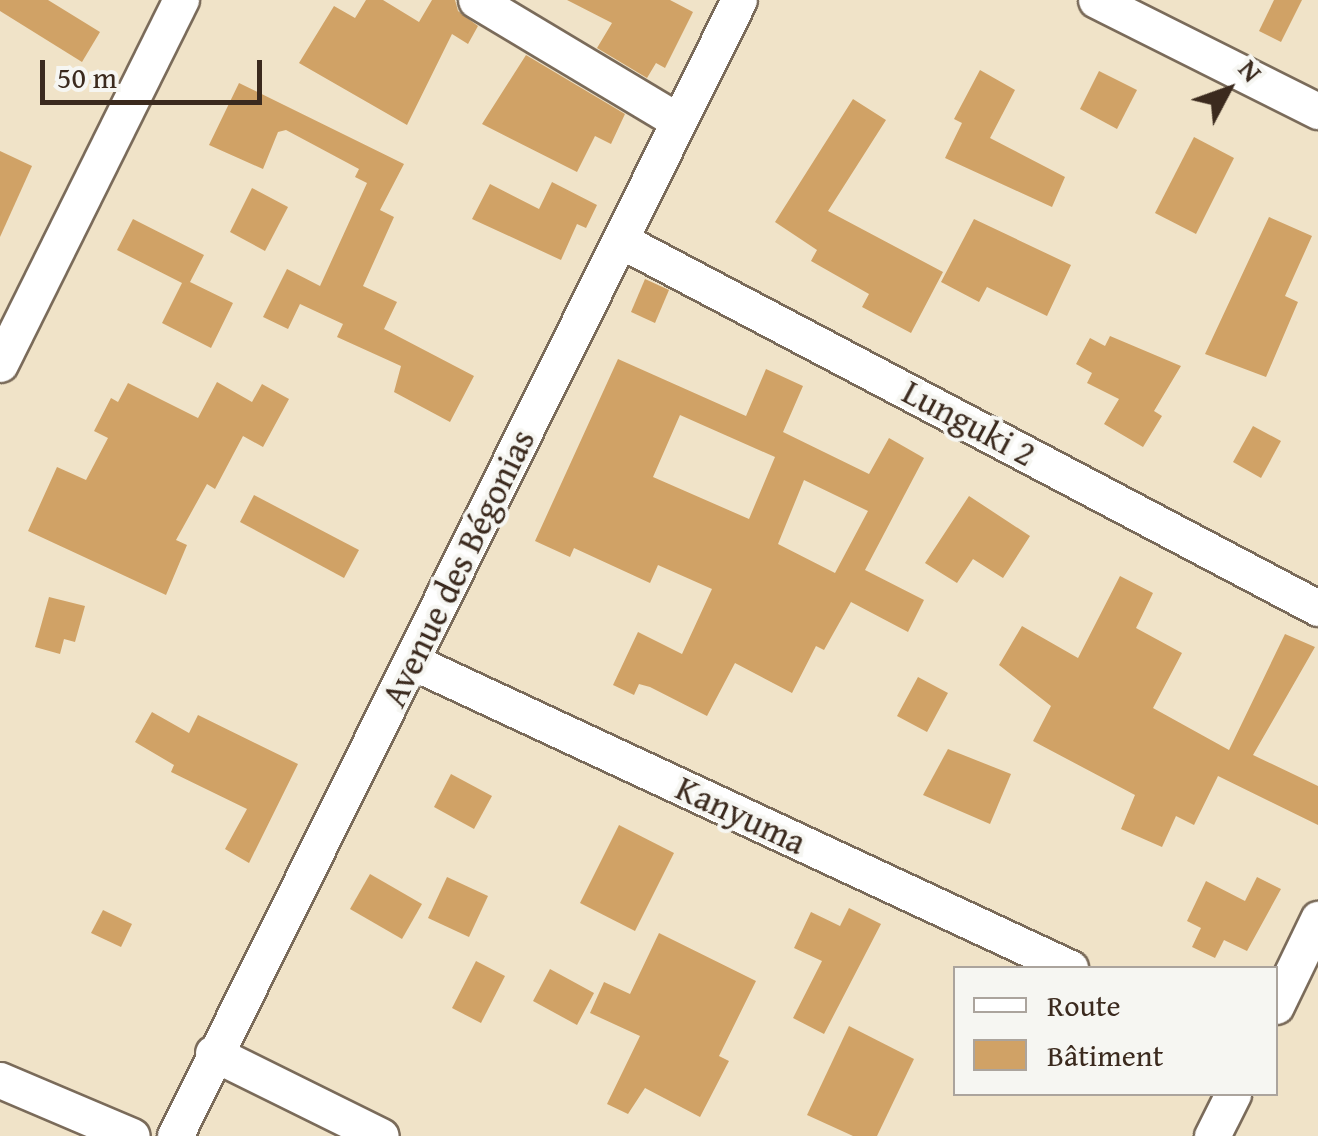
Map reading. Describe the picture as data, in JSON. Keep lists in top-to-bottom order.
{
  "streets": {
    "street": ["Lunguki 2", "Avenue des Bégonias", "Kanyuma"]
  },
  "crossings": [
    ["Lunguki 2", "Avenue des Bégonias"],
    ["Avenue des Bégonias", "Kanyuma"]
  ],
  "legend": ["Route", "Bâtiment"],
  "scale_bar": "50 m",
  "north": "top right"
}
